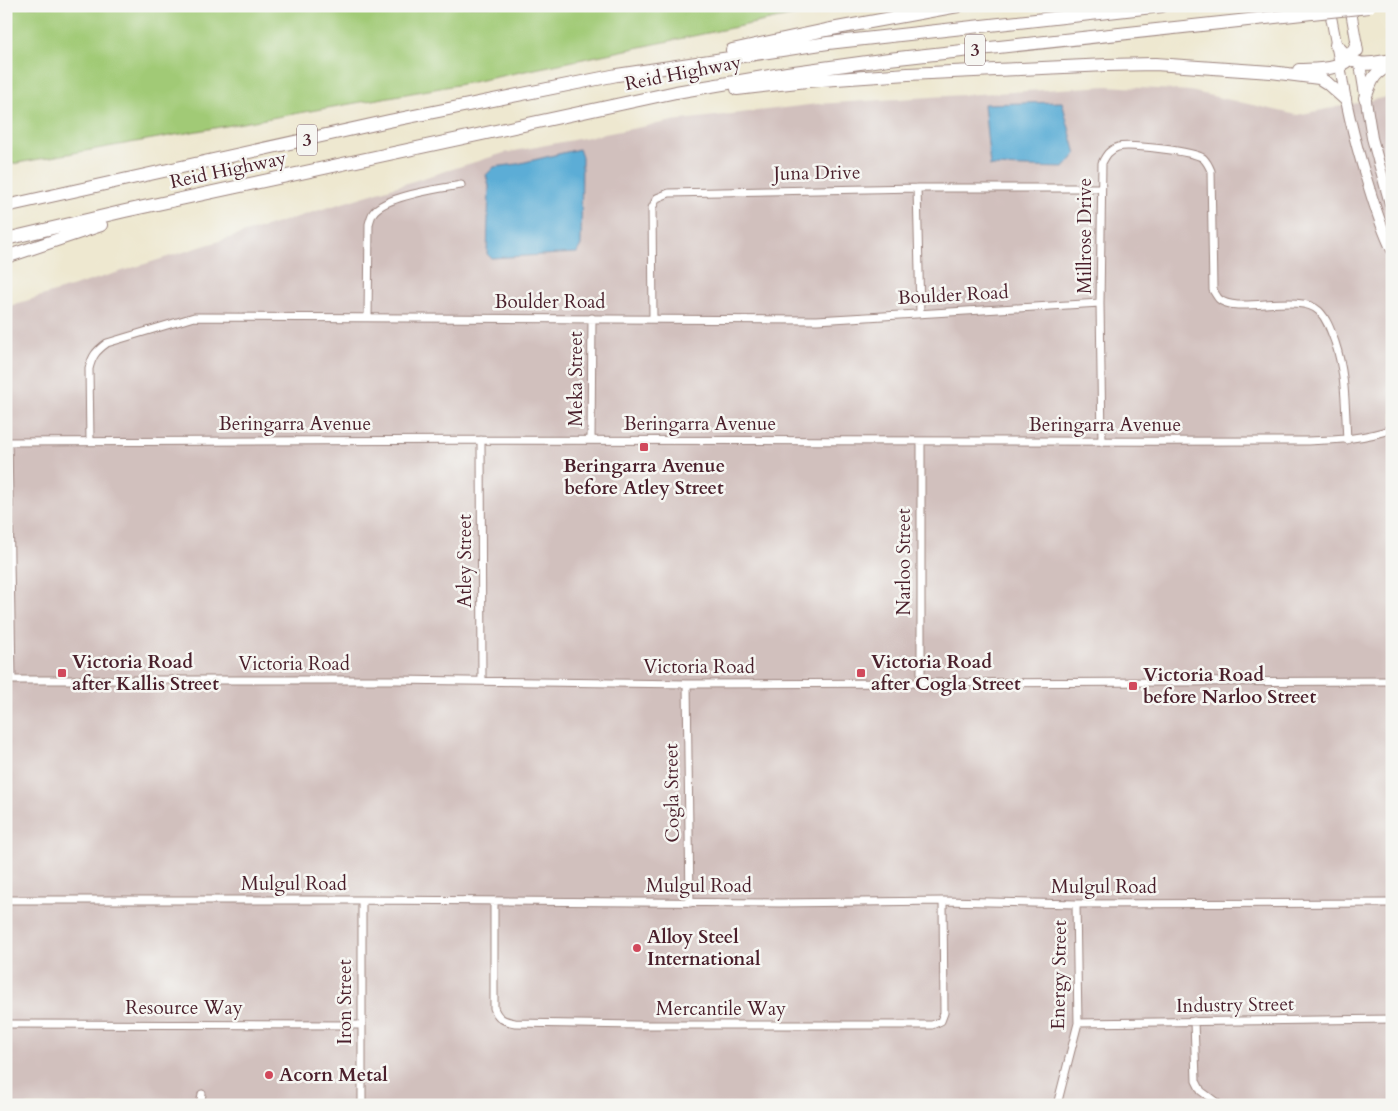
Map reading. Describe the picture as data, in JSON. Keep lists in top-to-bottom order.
{
  "streets": {
    "highway": ["3", "Reid Highway"],
    "street": [
      "Juna Drive",
      "Millrose Drive",
      "Boulder Road",
      "Meka Street",
      "Beringarra Avenue",
      "Atley Street",
      "Narloo Street",
      "Victoria Road",
      "Cogla Street",
      "Mulgul Road",
      "Energy Street",
      "Iron Street",
      "Industry Street",
      "Resource Way",
      "Mercantile Way"
    ]
  },
  "crossings": [
    ["3", "Reid Highway"],
    ["Juna Drive", "Millrose Drive"],
    ["Juna Drive", "Boulder Road"],
    ["Millrose Drive", "Boulder Road"],
    ["Millrose Drive", "Beringarra Avenue"],
    ["Boulder Road", "Meka Street"],
    ["Boulder Road", "Beringarra Avenue"],
    ["Meka Street", "Beringarra Avenue"],
    ["Beringarra Avenue", "Atley Street"],
    ["Beringarra Avenue", "Narloo Street"],
    ["Atley Street", "Victoria Road"],
    ["Narloo Street", "Victoria Road"],
    ["Victoria Road", "Cogla Street"],
    ["Cogla Street", "Mulgul Road"],
    ["Mulgul Road", "Energy Street"],
    ["Mulgul Road", "Iron Street"],
    ["Mulgul Road", "Mercantile Way"],
    ["Energy Street", "Industry Street"],
    ["Iron Street", "Resource Way"]
  ],
  "places": {
    "transit": [
      "Beringarra Avenue before Atley Street",
      "Victoria Road after Kallis Street",
      "Victoria Road after Cogla Street",
      "Victoria Road before Narloo Street"
    ],
    "other": ["Alloy Steel International", "Acorn Metal"]
  }
}
